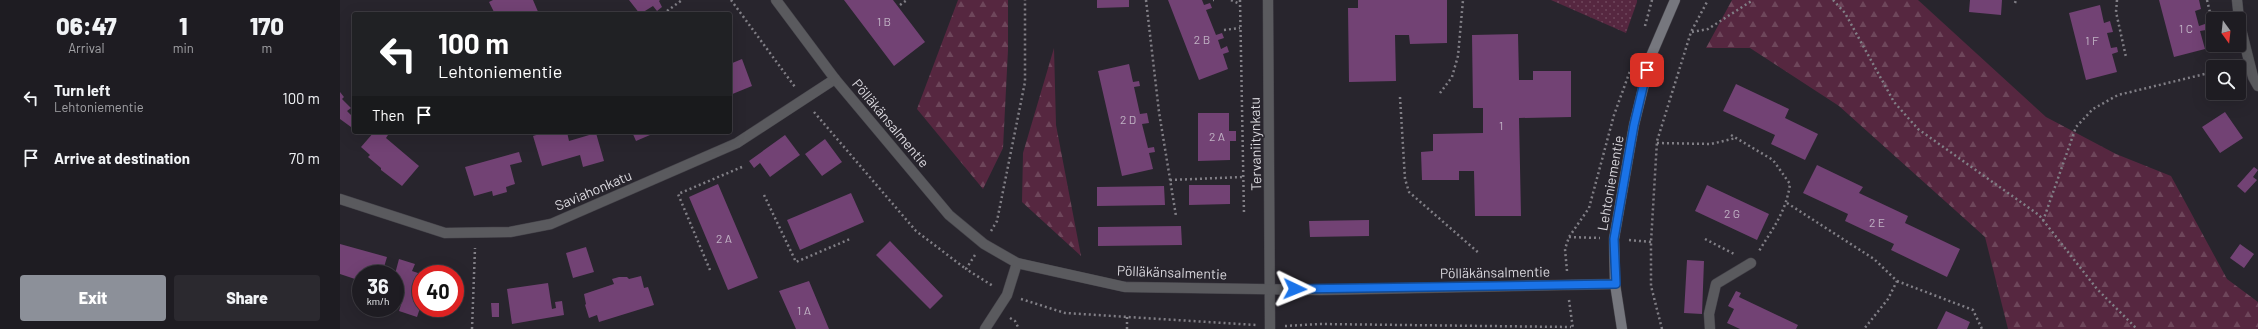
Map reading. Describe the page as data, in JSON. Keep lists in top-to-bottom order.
{
  "streets": {
    "main road": ["Lehtoniementie"],
    "street": ["Pölläkänsalmentie", "Tervaniitynkatu", "Saviahonkatu"]
  },
  "crossings": [
    ["Pölläkänsalmentie", "Tervaniitynkatu"],
    ["Pölläkänsalmentie", "Lehtoniementie"],
    ["Pölläkänsalmentie", "Saviahonkatu"]
  ],
  "house_numbers": [
    "1 B",
    "1 C",
    "2 B",
    "1 F",
    "2 D",
    "1",
    "2 A",
    "2 G",
    "2 E",
    "2 A",
    "1 A"
  ],
  "north": "bottom",
  "page": {
    "eta": [
      "06:47",
      "Arrival",
      "1",
      "min",
      "170",
      "m"
    ],
    "turn": ["100 m", "Lehtoniementie"],
    "list": [
      {
        "name": "Turn left",
        "note": "Lehtoniementie",
        "value": "100 m"
      },
      {
        "name": "Arrive at destination",
        "value": "70 m"
      }
    ],
    "then": "Then",
    "speed": "36 km/h",
    "limit": "40",
    "buttons": ["Exit", "Share"]
  }
}
